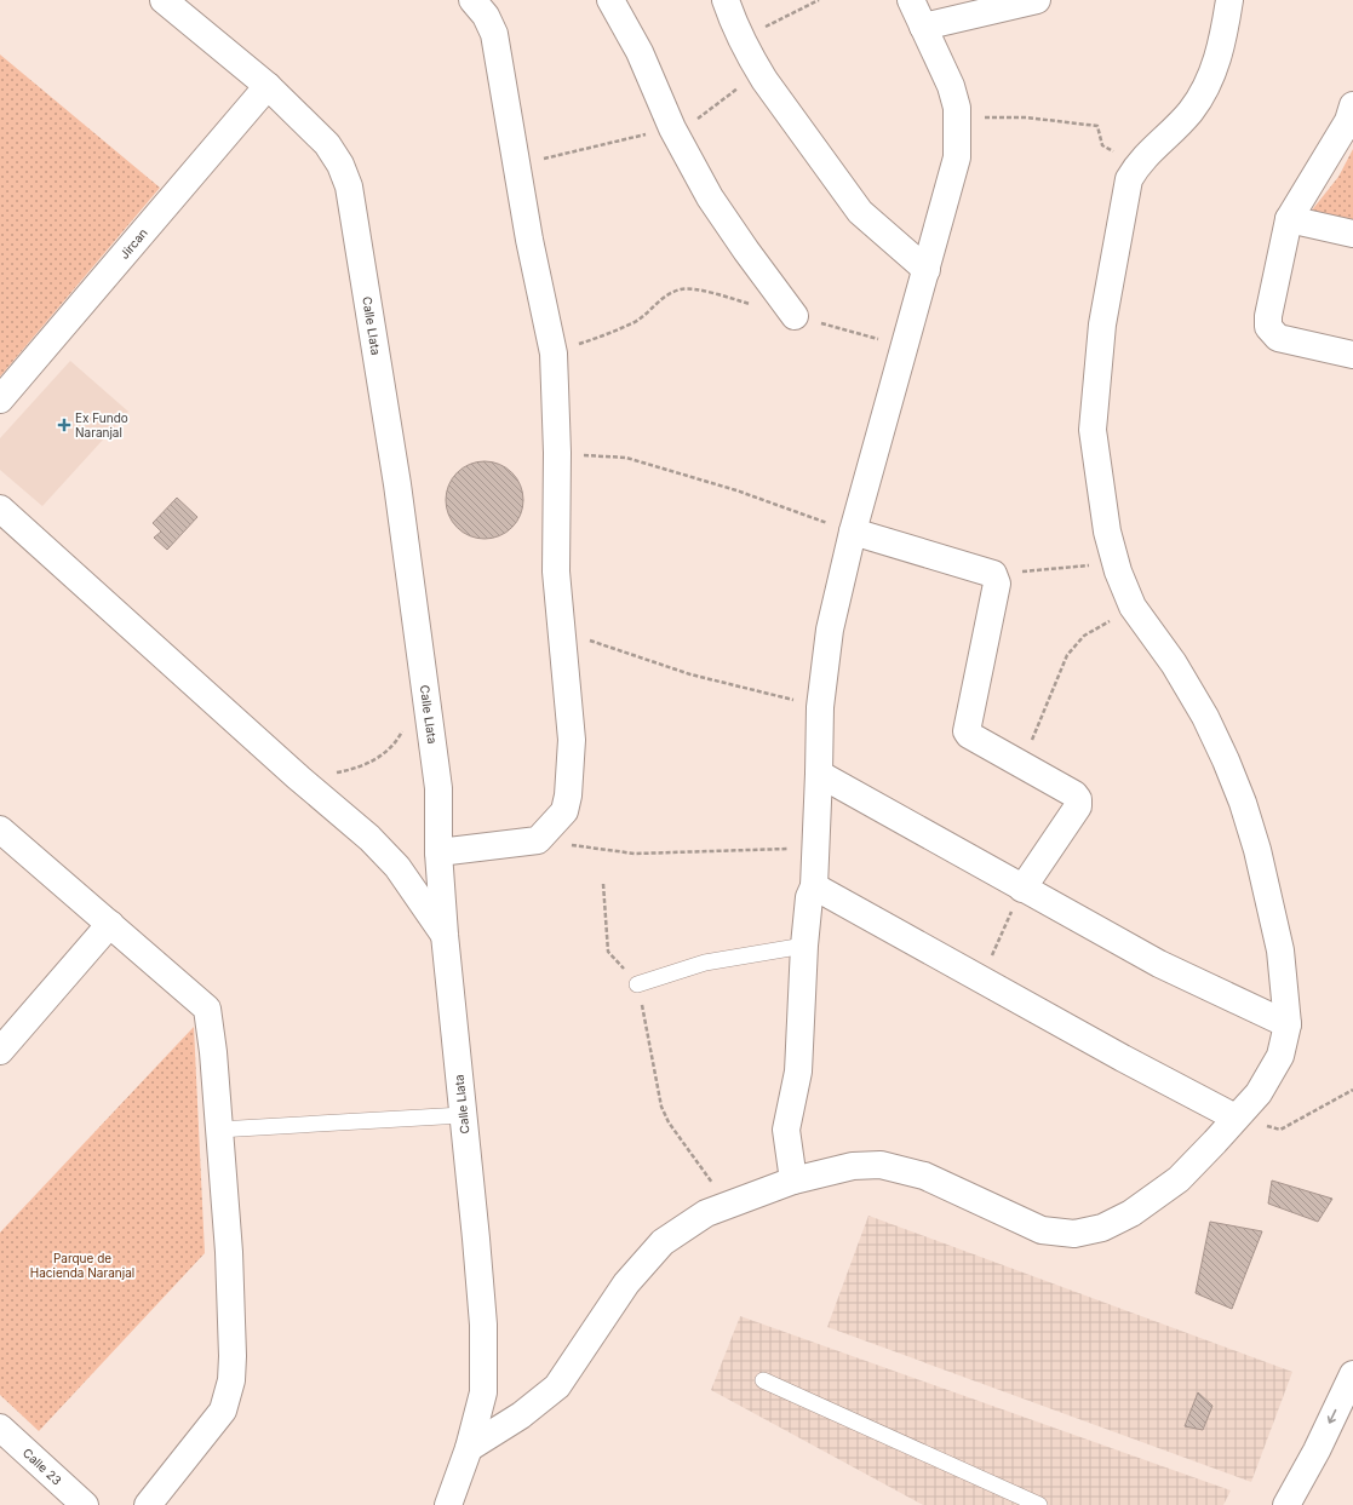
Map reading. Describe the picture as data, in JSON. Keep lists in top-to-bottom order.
{
  "streets": {
    "street": ["Jircan", "Calle Llata", "Calle 23"]
  },
  "crossings": [
    ["Jircan", "Calle Llata"]
  ],
  "parks": ["Parque de Hacienda Naranjal"],
  "places": {
    "health": ["Ex Fundo Naranjal"]
  }
}
